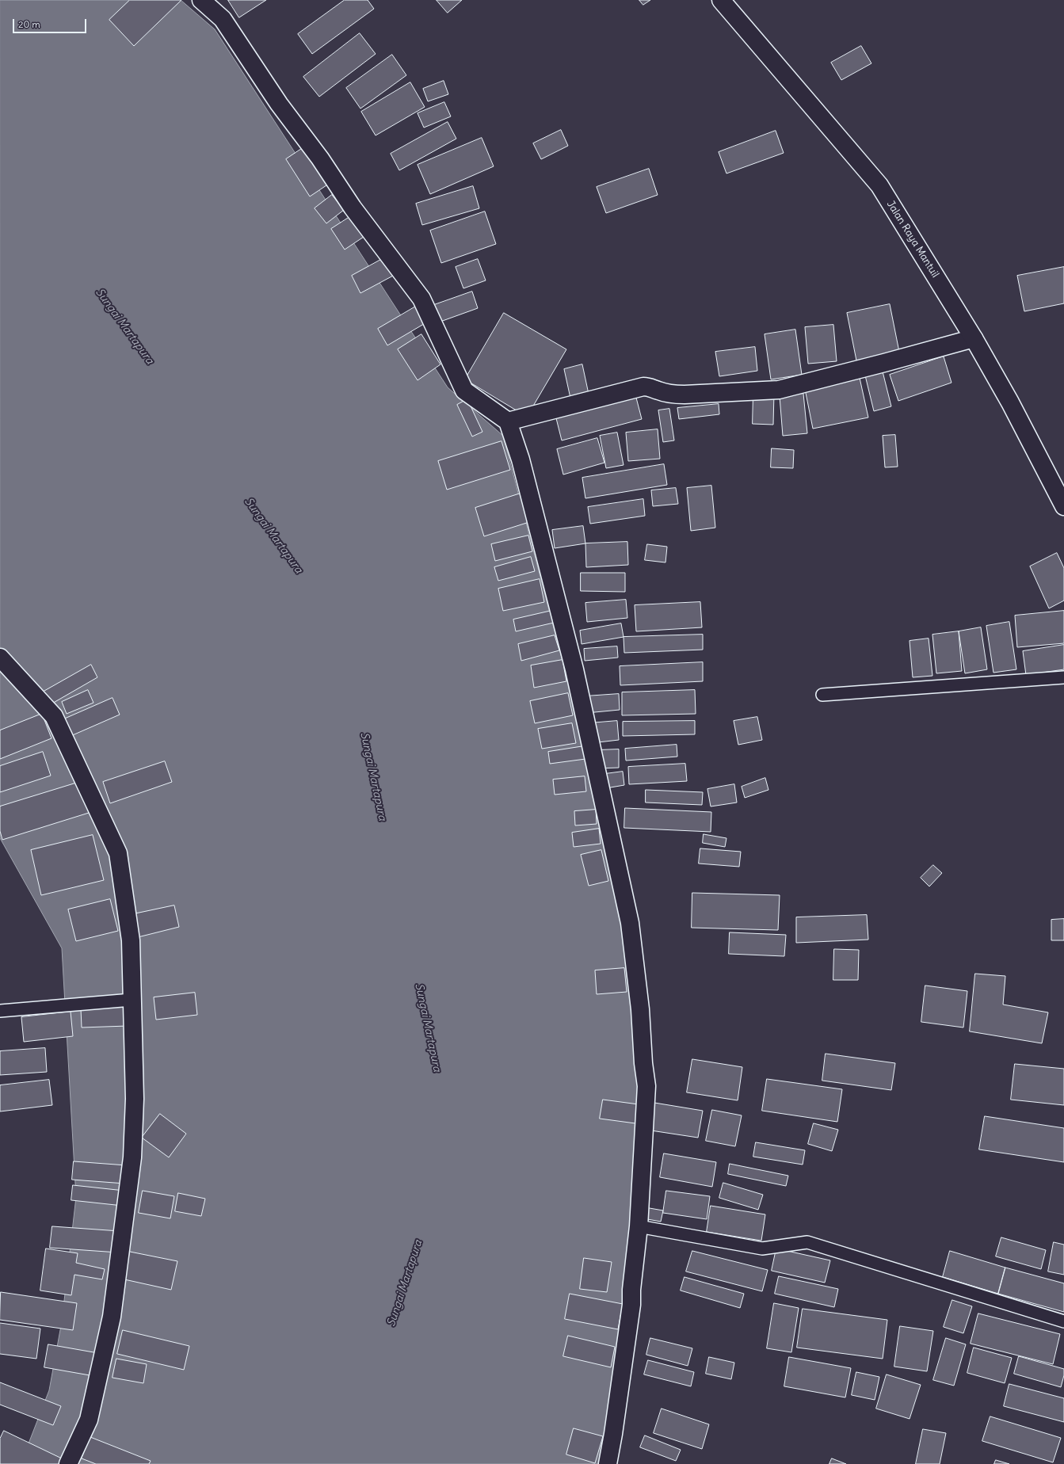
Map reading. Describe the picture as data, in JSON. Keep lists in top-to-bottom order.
{
  "streets": {
    "street": ["Jalan Raya Mantuil"]
  },
  "water": ["Sungai Martapura"],
  "scale_bar": "20 m"
}
